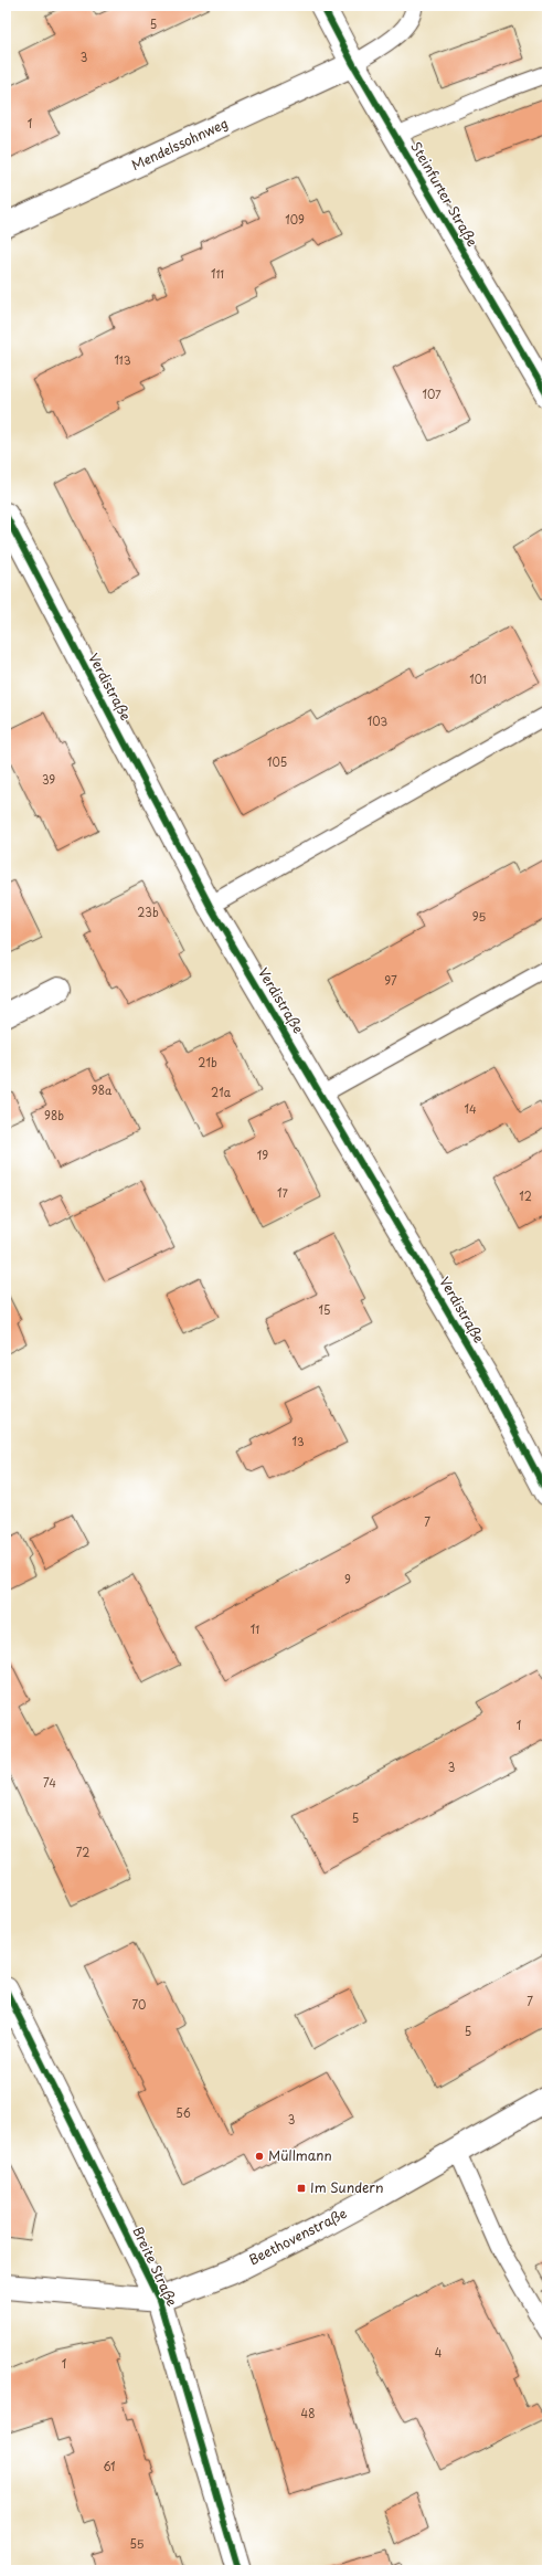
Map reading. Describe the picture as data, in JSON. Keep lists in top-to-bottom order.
{
  "streets": {
    "street": [
      "Mendelssohnweg",
      "Steinfurter Straße",
      "Verdistraße",
      "Beethovenstraße",
      "Breite Straße"
    ]
  },
  "crossings": [
    ["Mendelssohnweg", "Steinfurter Straße"],
    ["Beethovenstraße", "Breite Straße"]
  ],
  "places": {
    "other": ["Müllmann"],
    "transit": ["Im Sundern"]
  },
  "house_numbers": [
    "5",
    "3",
    "1",
    "109",
    "111",
    "113",
    "107",
    "101",
    "103",
    "105",
    "39",
    "23b",
    "95",
    "97",
    "21b",
    "98a",
    "21a",
    "14",
    "98b",
    "19",
    "17",
    "12",
    "15",
    "13",
    "7",
    "9",
    "11",
    "1",
    "3",
    "74",
    "5",
    "72",
    "7",
    "70",
    "5",
    "56",
    "3",
    "4",
    "1",
    "48",
    "61",
    "55"
  ]
}
